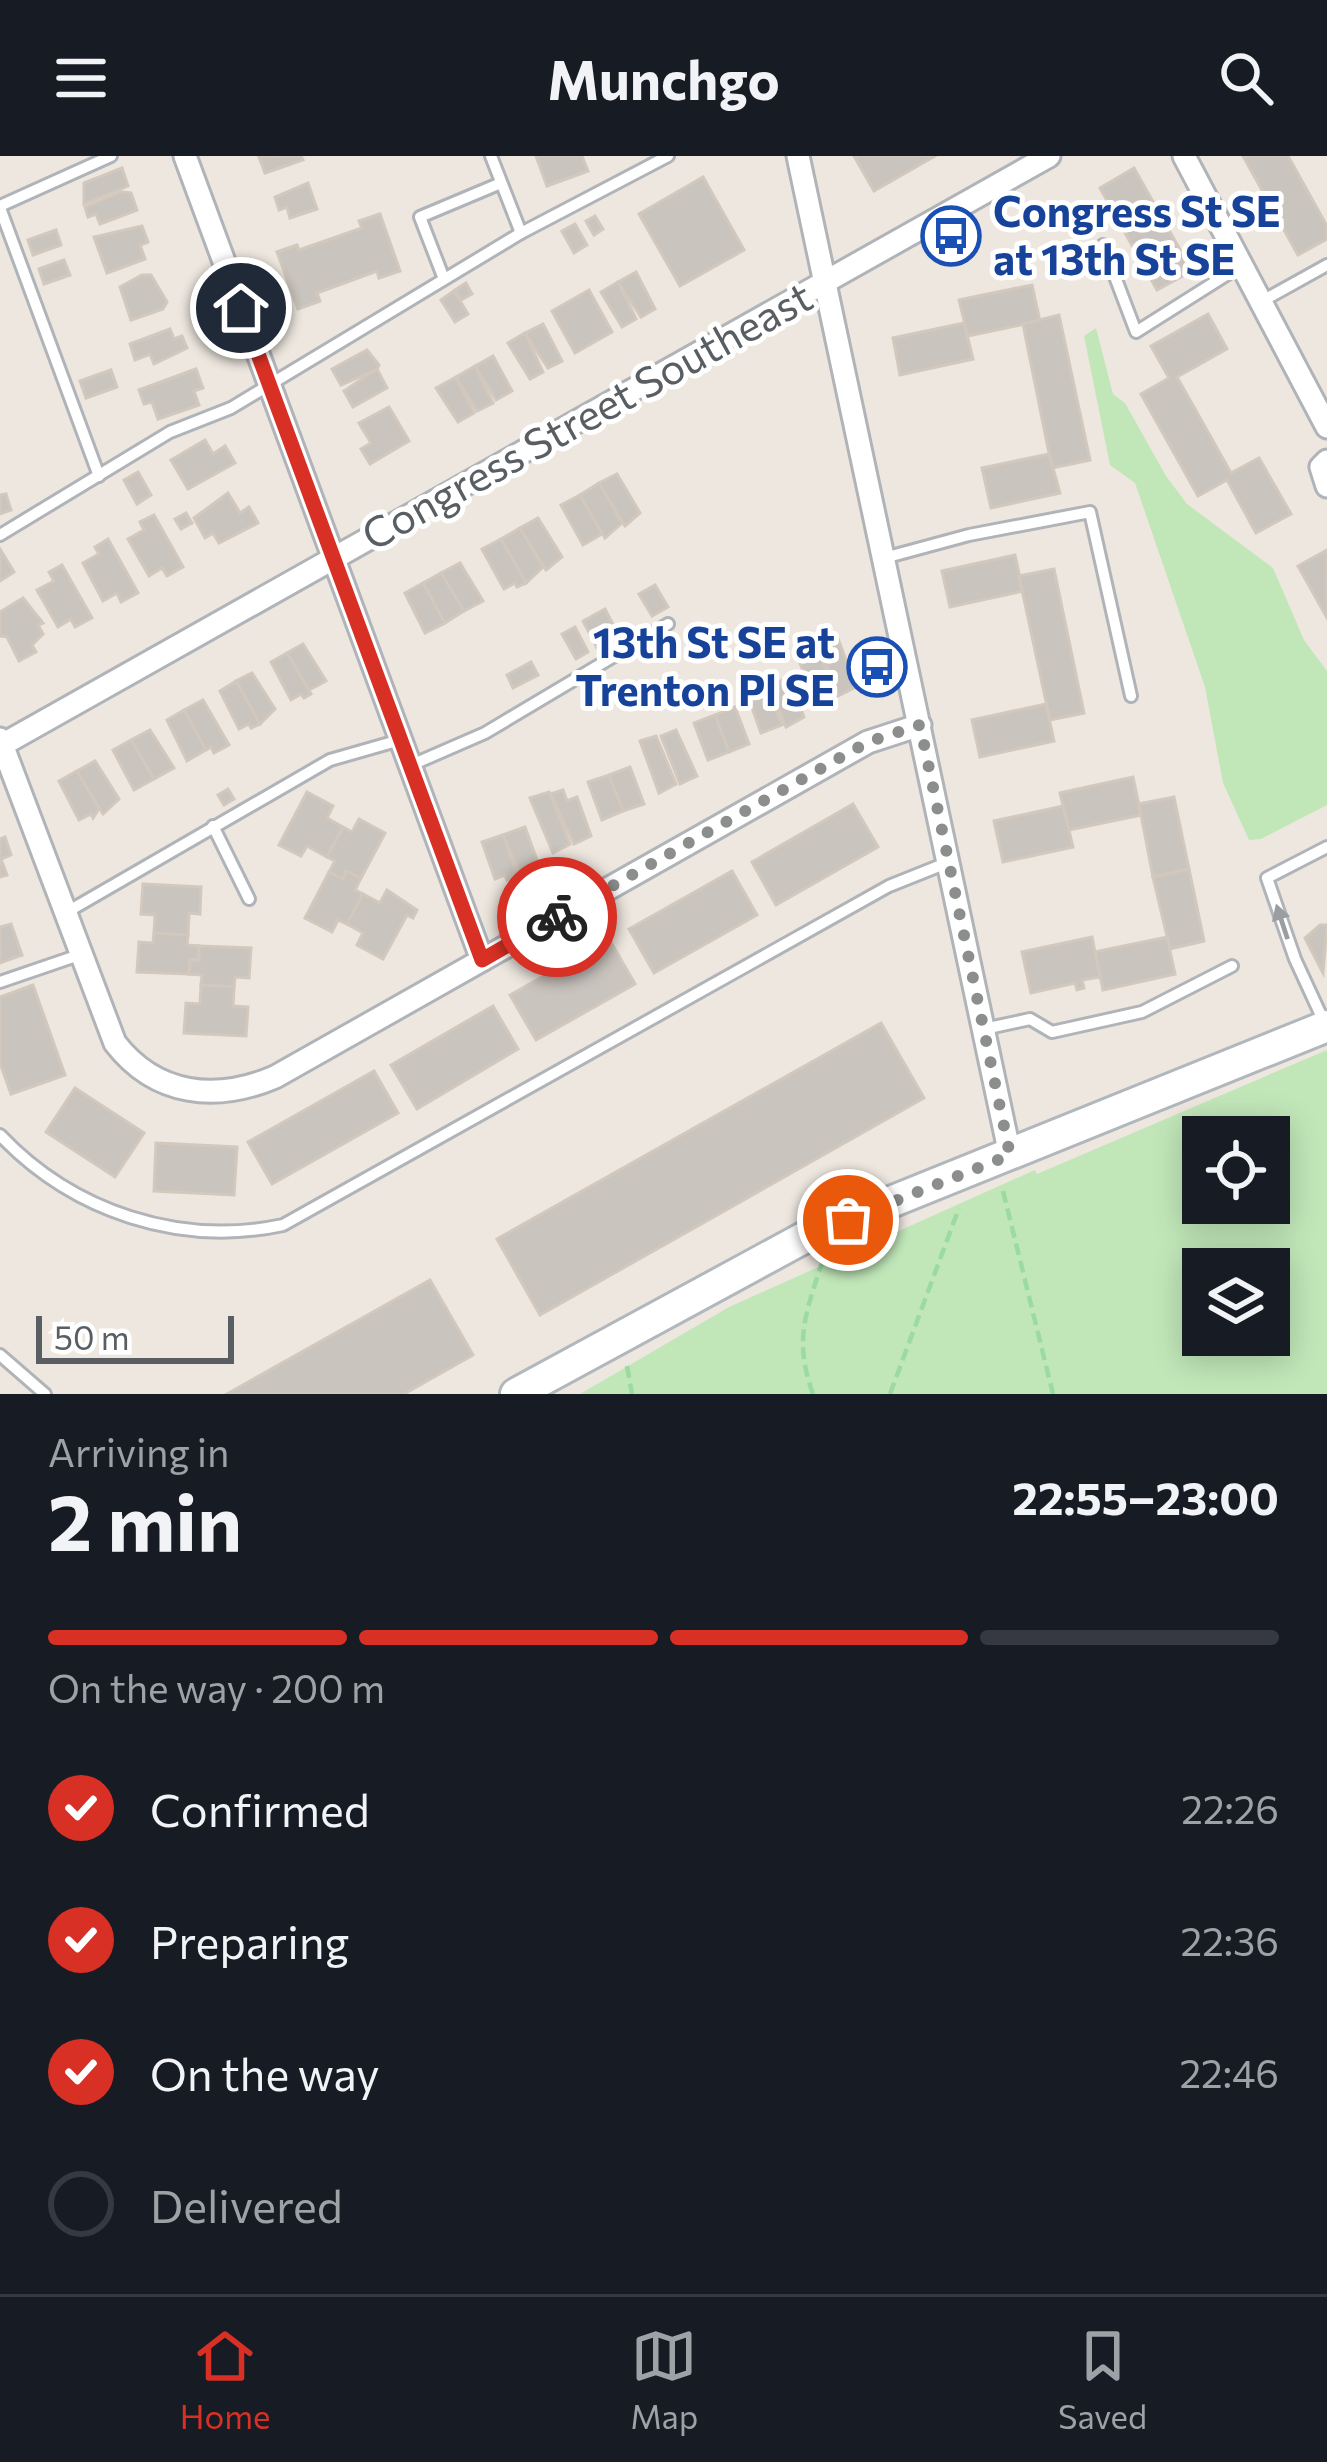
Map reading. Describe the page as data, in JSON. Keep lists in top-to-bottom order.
{
  "streets": {
    "street": ["Congress Street Southeast"]
  },
  "places": {
    "bus stop": ["Congress St SE at 13th St SE", "13th St SE at Trenton Pl SE"]
  },
  "scale_bar": "50 m",
  "page": {
    "header": "Munchgo",
    "scale": "50 m",
    "heading": ["2 min", "Arriving in", "22:55–23:00"],
    "bar": "On the way · 200 m",
    "list": [
      ["Confirmed", "22:26"],
      ["Preparing", "22:36"],
      ["On the way", "22:46"],
      "Delivered"
    ],
    "tabs": ["Home", "Map", "Saved"]
  }
}
